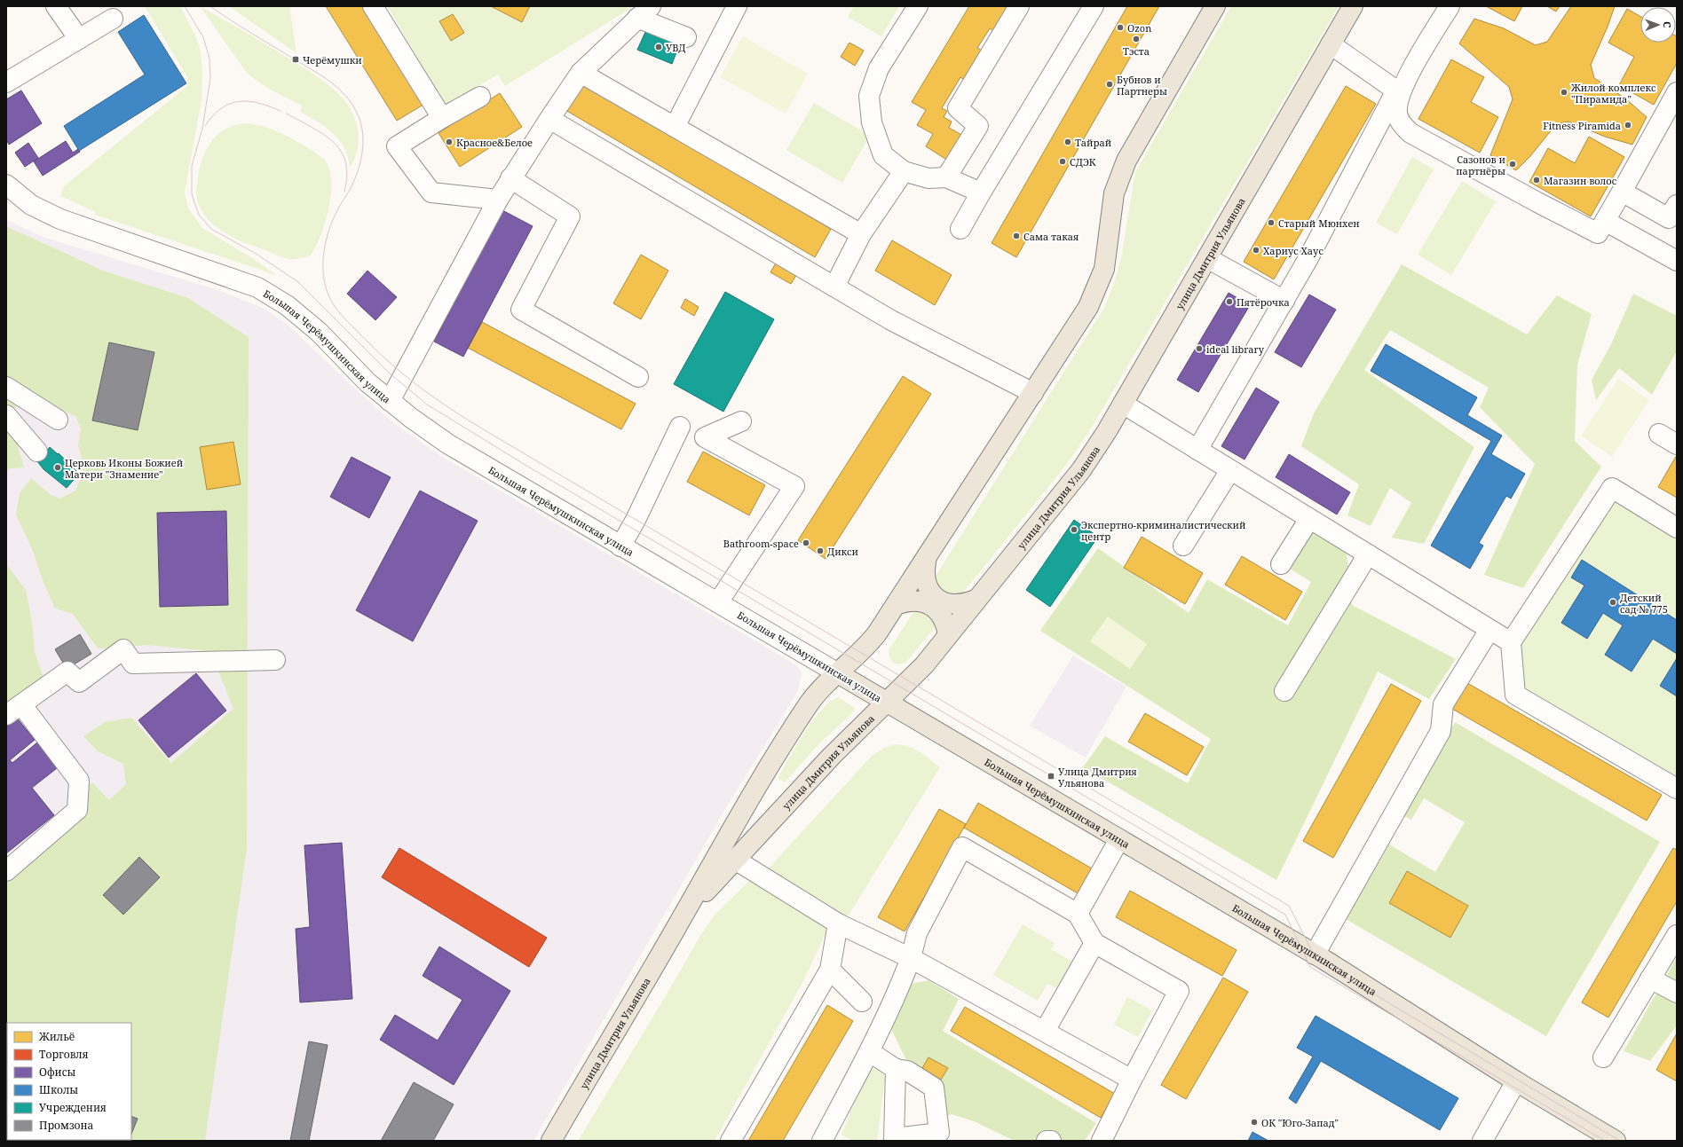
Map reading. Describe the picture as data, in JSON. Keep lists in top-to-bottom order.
{
  "streets": {
    "main road": ["улица Дмитрия Ульянова", "Большая Черёмушкинская улица"]
  },
  "crossings": [
    ["улица Дмитрия Ульянова", "Большая Черёмушкинская улица"]
  ],
  "places": {
    "other": [
      "Ozon",
      "Тэста",
      "УВД",
      "Бубнов и Партнеры",
      "Жилой комплекс \"Пирамида\"",
      "Fitness Piramida",
      "Красное&Белое",
      "Тайрай",
      "СДЭК",
      "Сазонов и партнёры",
      "Магазин волос",
      "Старый Мюнхен",
      "Сама такая",
      "Хариус Хаус",
      "Пятёрочка",
      "ideal library",
      "Церковь Иконы Божией Матери \"Знамение\"",
      "Экспертно-криминалистический центр",
      "Bathroom-space",
      "Дикси",
      "Детский сад № 775",
      "ОК \"Юго-Запад\""
    ],
    "transit": ["Черёмушки", "Улица Дмитрия Ульянова"]
  },
  "legend": [
    "Жильё",
    "Торговля",
    "Офисы",
    "Школы",
    "Учреждения",
    "Промзона"
  ],
  "north": "right"
}
